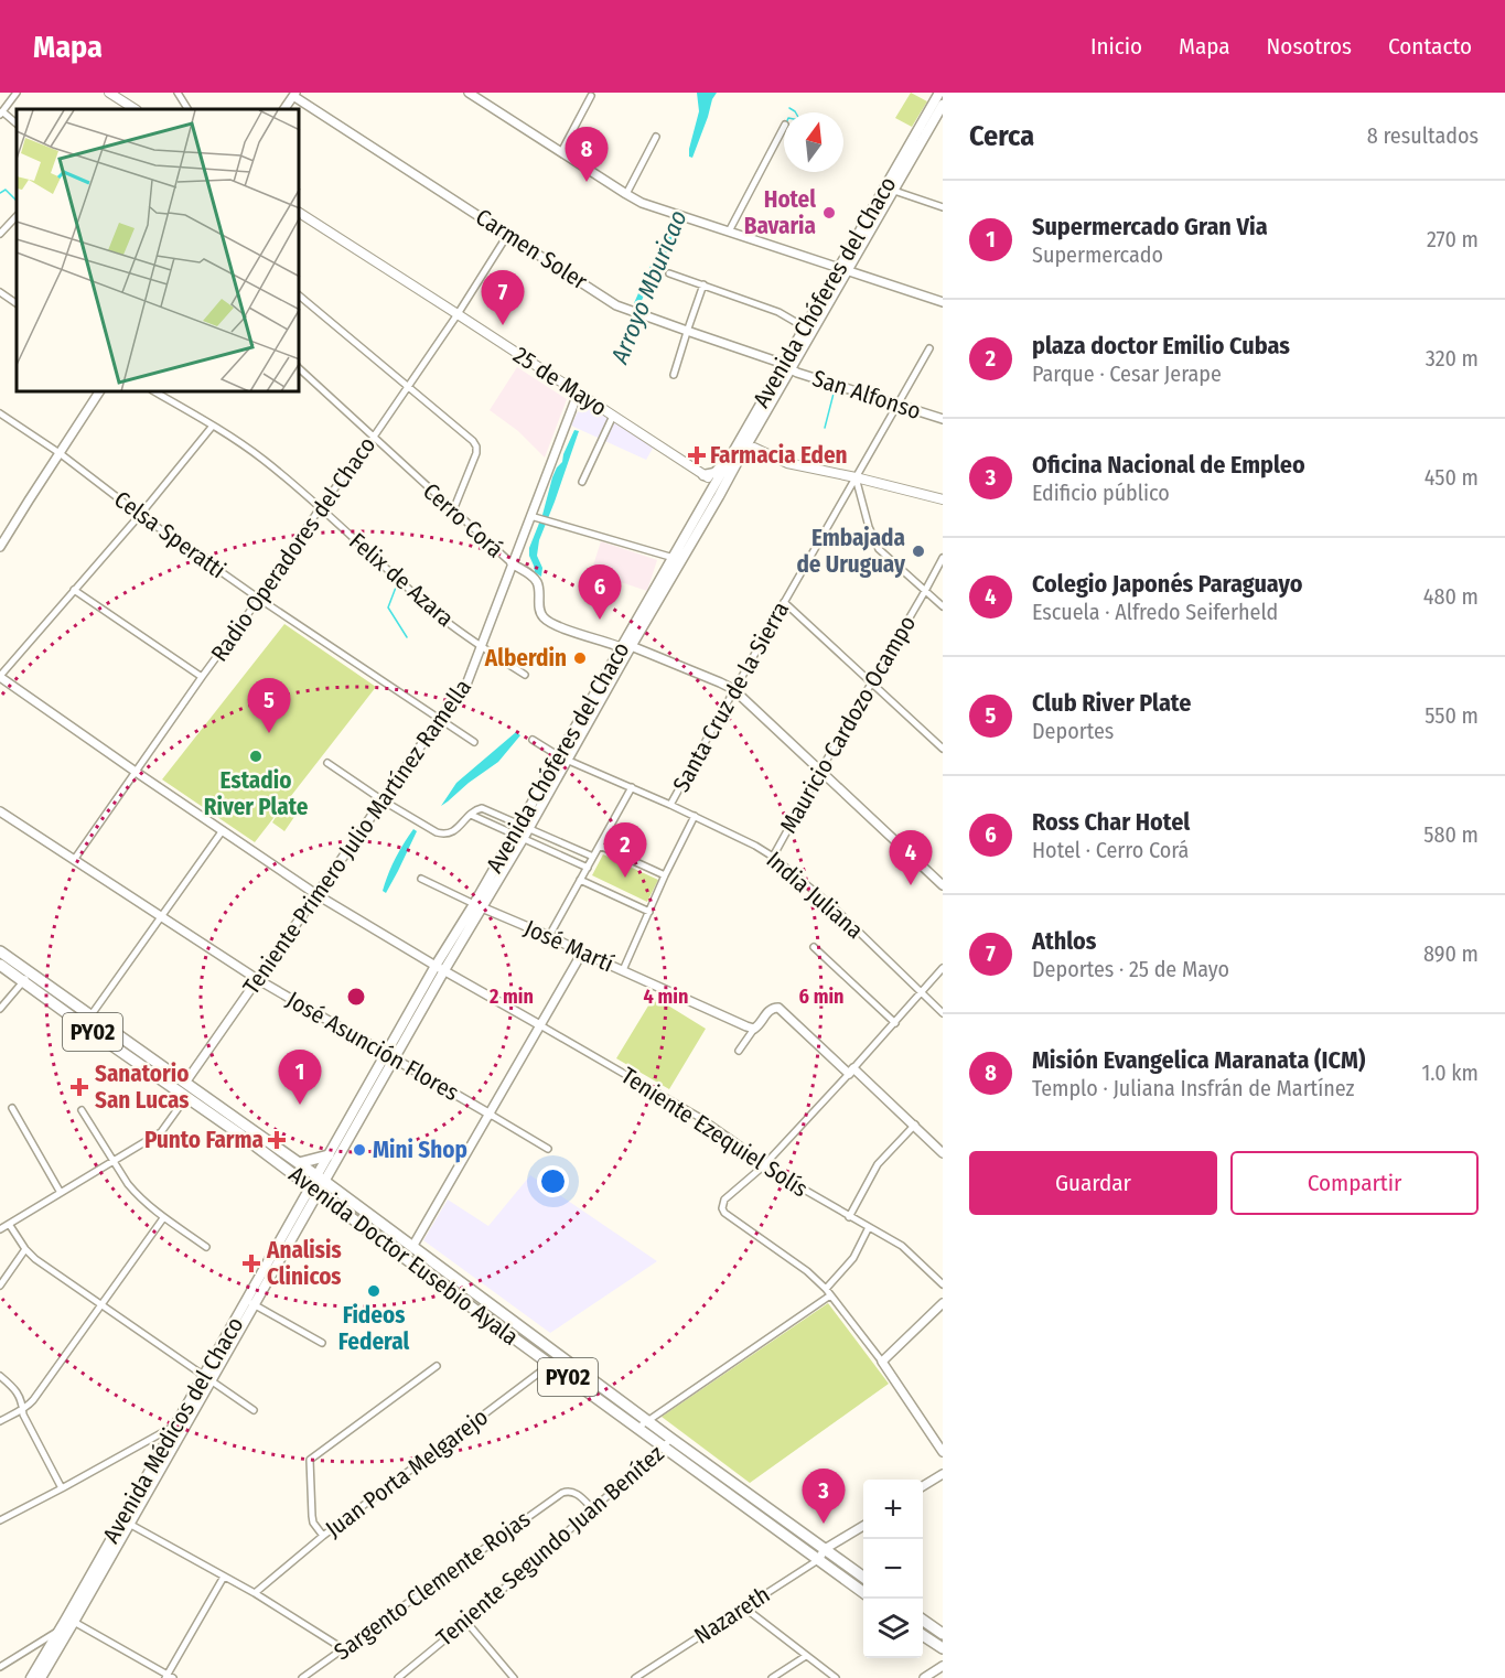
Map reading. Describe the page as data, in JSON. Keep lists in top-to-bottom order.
{
  "streets": {
    "highway": ["PY02", "Avenida Doctor Eusebio Ayala"],
    "main road": ["Avenida Chóferes del Chaco", "25 de Mayo", "Avenida Médicos del Chaco"],
    "street": [
      "Carmen Soler",
      "San Alfonso",
      "Cerro Corá",
      "Celsa Speratti",
      "Radio Operadores del Chaco",
      "Felix de Azara",
      "Santa Cruz de la Sierra",
      "Mauricio Cardozo Ocampo",
      "Teniente Primero Julio Martínez Ramella",
      "India Juliana",
      "José Martí",
      "José Asunción Flores",
      "Teniente Ezequiel Solís",
      "Juan Porta Melgarejo",
      "Teniente Segundo Juan Benítez",
      "Sargento Clemente Rojas",
      "Nazareth"
    ]
  },
  "crossings": [
    ["Carmen Soler", "Avenida Chóferes del Chaco"],
    ["Carmen Soler", "San Alfonso"],
    ["Carmen Soler", "Radio Operadores del Chaco"],
    ["Avenida Chóferes del Chaco", "25 de Mayo"],
    ["Avenida Chóferes del Chaco", "San Alfonso"],
    ["Avenida Chóferes del Chaco", "Cerro Corá"],
    ["Avenida Chóferes del Chaco", "India Juliana"],
    ["Avenida Chóferes del Chaco", "José Martí"],
    ["Avenida Chóferes del Chaco", "José Asunción Flores"],
    ["Avenida Chóferes del Chaco", "Teniente Ezequiel Solís"],
    ["Avenida Chóferes del Chaco", "Avenida Doctor Eusebio Ayala"],
    ["Avenida Chóferes del Chaco", "Avenida Médicos del Chaco"],
    ["25 de Mayo", "Radio Operadores del Chaco"],
    ["25 de Mayo", "Teniente Primero Julio Martínez Ramella"],
    ["San Alfonso", "Santa Cruz de la Sierra"],
    ["Cerro Corá", "Radio Operadores del Chaco"],
    ["Cerro Corá", "Teniente Primero Julio Martínez Ramella"],
    ["Celsa Speratti", "Radio Operadores del Chaco"],
    ["Celsa Speratti", "Teniente Primero Julio Martínez Ramella"],
    ["Radio Operadores del Chaco", "Felix de Azara"],
    ["Radio Operadores del Chaco", "José Asunción Flores"],
    ["Radio Operadores del Chaco", "Teniente Ezequiel Solís"],
    ["Felix de Azara", "Teniente Primero Julio Martínez Ramella"],
    ["Santa Cruz de la Sierra", "India Juliana"],
    ["Mauricio Cardozo Ocampo", "India Juliana"],
    ["Teniente Primero Julio Martínez Ramella", "José Asunción Flores"],
    ["Teniente Primero Julio Martínez Ramella", "Teniente Ezequiel Solís"],
    ["Teniente Primero Julio Martínez Ramella", "Avenida Doctor Eusebio Ayala"],
    ["Avenida Doctor Eusebio Ayala", "Avenida Médicos del Chaco"],
    ["Avenida Doctor Eusebio Ayala", "Juan Porta Melgarejo"],
    ["Avenida Doctor Eusebio Ayala", "Teniente Segundo Juan Benítez"],
    ["Avenida Doctor Eusebio Ayala", "Nazareth"],
    ["Teniente Segundo Juan Benítez", "Sargento Clemente Rojas"]
  ],
  "water": ["Arroyo Mburicao"],
  "places": {
    "other": [
      "Hotel Bavaria",
      "Embajada de Uruguay",
      "Alberdin",
      "Estadio River Plate",
      "Mini Shop",
      "Fideos Federal"
    ],
    "health": [
      "Farmacia Eden",
      "Sanatorio San Lucas",
      "Punto Farma",
      "Analisis Clinicos"
    ]
  },
  "north": "top",
  "page": {
    "header": "Mapa",
    "nav": [
      "Inicio",
      "Mapa",
      "Nosotros",
      "Contacto"
    ],
    "heading": ["Cerca", "8 resultados"],
    "pins": [
      "8",
      "7",
      "6",
      "5",
      "2",
      "4",
      "1",
      "3"
    ],
    "list": [
      {
        "mark": "1",
        "name": "Supermercado Gran Via",
        "note": "Supermercado",
        "value": "270 m"
      },
      {
        "mark": "2",
        "name": "plaza doctor Emilio Cubas",
        "note": "Parque · Cesar Jerape",
        "value": "320 m"
      },
      {
        "mark": "3",
        "name": "Oficina Nacional de Empleo",
        "note": "Edificio público",
        "value": "450 m"
      },
      {
        "mark": "4",
        "name": "Colegio Japonés Paraguayo",
        "note": "Escuela · Alfredo Seiferheld",
        "value": "480 m"
      },
      {
        "mark": "5",
        "name": "Club River Plate",
        "note": "Deportes",
        "value": "550 m"
      },
      {
        "mark": "6",
        "name": "Ross Char Hotel",
        "note": "Hotel · Cerro Corá",
        "value": "580 m"
      },
      {
        "mark": "7",
        "name": "Athlos",
        "note": "Deportes · 25 de Mayo",
        "value": "890 m"
      },
      {
        "mark": "8",
        "name": "Misión Evangelica Maranata (ICM)",
        "note": "Templo · Juliana Insfrán de Martínez",
        "value": "1.0 km"
      }
    ],
    "buttons": ["Guardar", "Compartir"],
    "map_buttons": ["+", "−"]
  },
  "rings": ["2 min", "4 min", "6 min"]
}
